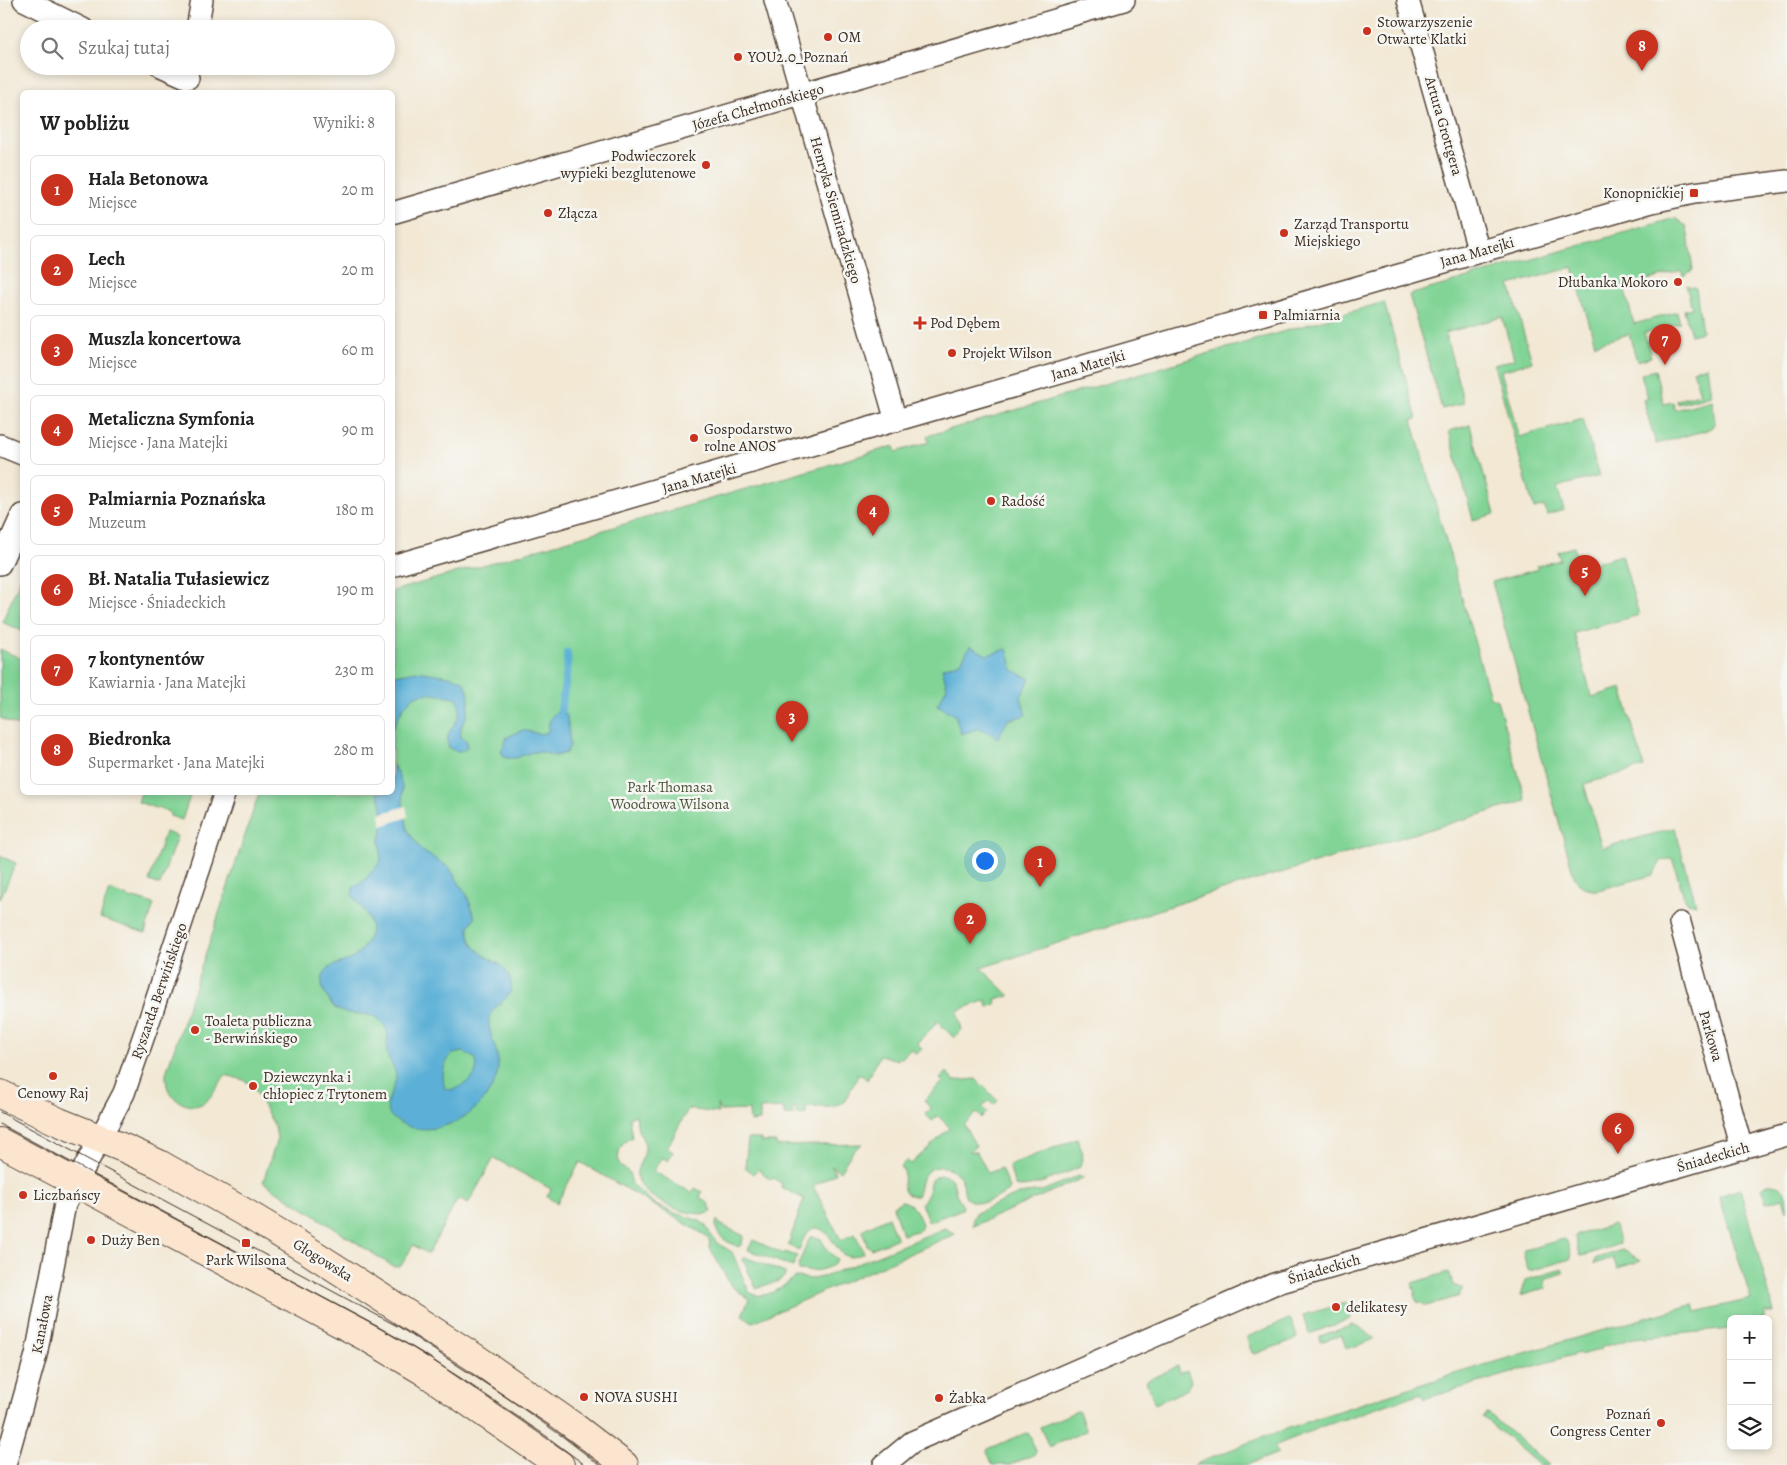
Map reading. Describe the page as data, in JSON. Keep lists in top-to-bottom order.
{
  "streets": {
    "street": [
      "Józefa Chełmońskiego",
      "Artura Grottgera",
      "Henryka Siemiradzkiego",
      "Jana Matejki",
      "Ryszarda Berwińskiego",
      "Parkowa",
      "Śniadeckich",
      "Głogowska",
      "Kanałowa"
    ]
  },
  "crossings": [
    ["Józefa Chełmońskiego", "Henryka Siemiradzkiego"],
    ["Artura Grottgera", "Jana Matejki"],
    ["Henryka Siemiradzkiego", "Jana Matejki"],
    ["Ryszarda Berwińskiego", "Głogowska"],
    ["Ryszarda Berwińskiego", "Kanałowa"],
    ["Parkowa", "Śniadeckich"]
  ],
  "parks": ["Park Thomasa Woodrowa Wilsona"],
  "places": {
    "other": [
      "Stowarzyszenie Otwarte Klatki",
      "OM",
      "YOU2.0_Poznań",
      "Podwieczorek wypieki bezglutenowe",
      "Złącza",
      "Zarząd Transportu Miejskiego",
      "Dłubanka Mokoro",
      "Projekt Wilson",
      "Gospodarstwo rolne ANOS",
      "Radość",
      "Toaleta publiczna - Berwińskiego",
      "Cenowy Raj",
      "Dziewczynka i chłopiec z Trytonem",
      "Liczbańscy",
      "Duży Ben",
      "delikatesy",
      "NOVA SUSHI",
      "Żabka",
      "Poznań Congress Center"
    ],
    "transit": ["Konopnickiej", "Palmiarnia", "Park Wilsona"],
    "health": ["Pod Dębem"]
  },
  "page": {
    "search": "Szukaj tutaj",
    "pins": [
      "8",
      "7",
      "4",
      "5",
      "3",
      "1",
      "2",
      "6"
    ],
    "heading": ["W pobliżu", "Wyniki: 8"],
    "list": [
      {
        "mark": "1",
        "name": "Hala Betonowa",
        "note": "Miejsce",
        "value": "20 m"
      },
      {
        "mark": "2",
        "name": "Lech",
        "note": "Miejsce",
        "value": "20 m"
      },
      {
        "mark": "3",
        "name": "Muszla koncertowa",
        "note": "Miejsce",
        "value": "60 m"
      },
      {
        "mark": "4",
        "name": "Metaliczna Symfonia",
        "note": "Miejsce · Jana Matejki",
        "value": "90 m"
      },
      {
        "mark": "5",
        "name": "Palmiarnia Poznańska",
        "note": "Muzeum",
        "value": "180 m"
      },
      {
        "mark": "6",
        "name": "Bł. Natalia Tułasiewicz",
        "note": "Miejsce · Śniadeckich",
        "value": "190 m"
      },
      {
        "mark": "7",
        "name": "7 kontynentów",
        "note": "Kawiarnia · Jana Matejki",
        "value": "230 m"
      },
      {
        "mark": "8",
        "name": "Biedronka",
        "note": "Supermarket · Jana Matejki",
        "value": "280 m"
      }
    ],
    "map_buttons": ["+", "−"]
  }
}
